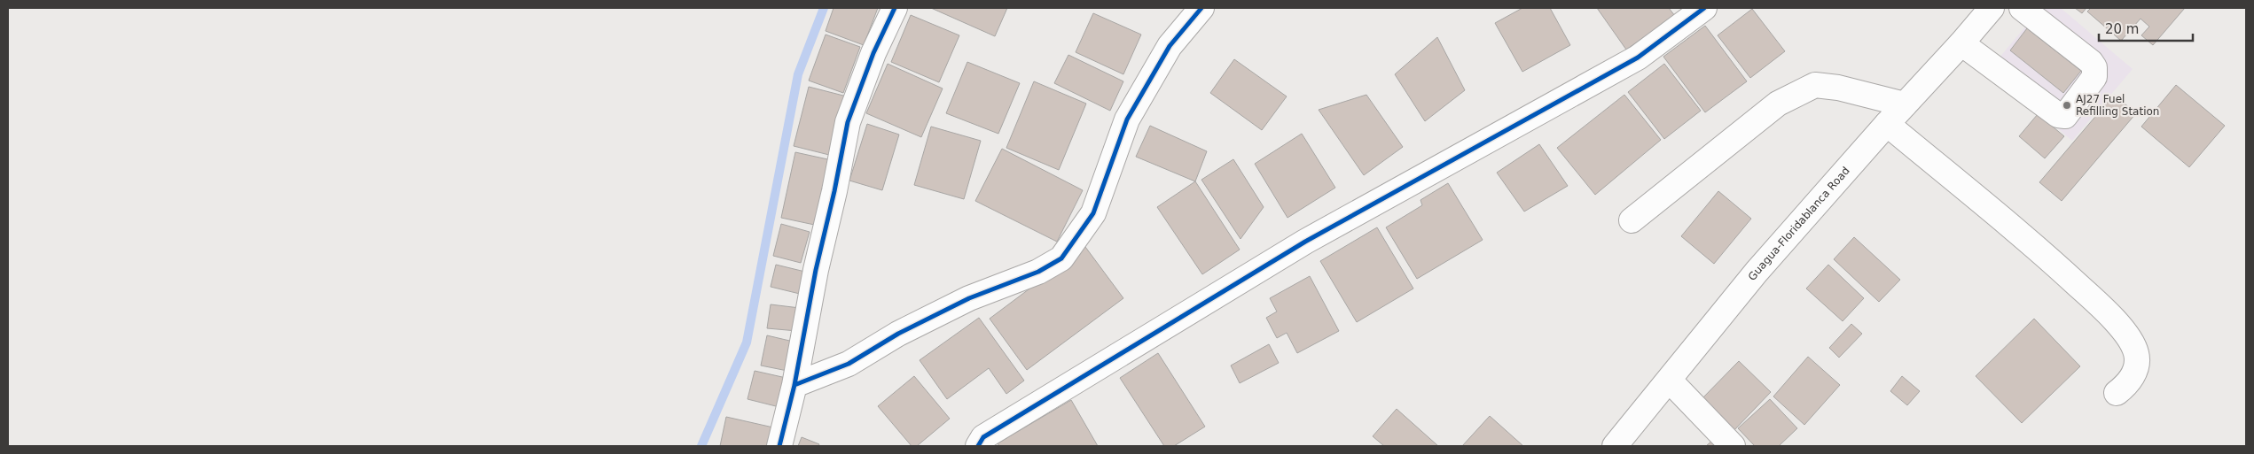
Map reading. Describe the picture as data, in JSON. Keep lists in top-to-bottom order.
{
  "streets": {
    "street": ["Guagua-Floridablanca Road"]
  },
  "places": ["AJ27 Fuel Refilling Station"],
  "scale_bar": "20 m"
}
